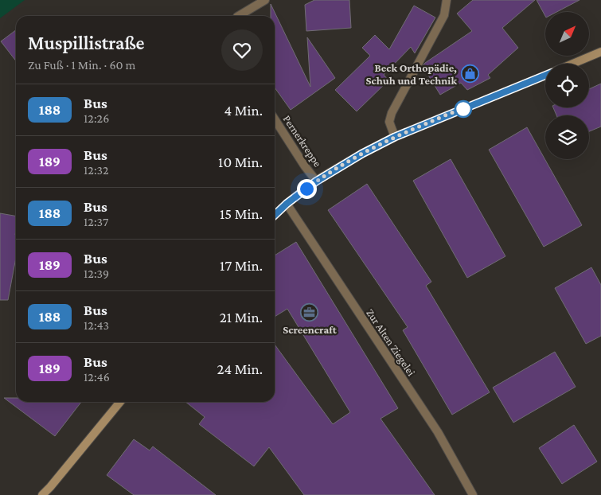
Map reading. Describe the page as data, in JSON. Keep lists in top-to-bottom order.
{
  "streets": {
    "street": ["Pernerkreppe", "Zur Alten Ziegelei"]
  },
  "places": {
    "shop": ["Beck Orthopädie, Schuh und Technik"],
    "office": ["Screencraft"]
  },
  "lines": ["bus line 188"],
  "north": "top right",
  "page": {
    "heading": ["Muspillistraße", "Zu Fuß · 1 Min. · 60 m"],
    "list": [
      {
        "mark": "188",
        "name": "Bus",
        "note": "12:26",
        "value": "4 Min."
      },
      {
        "mark": "189",
        "name": "Bus",
        "note": "12:32",
        "value": "10 Min."
      },
      {
        "mark": "188",
        "name": "Bus",
        "note": "12:37",
        "value": "15 Min."
      },
      {
        "mark": "189",
        "name": "Bus",
        "note": "12:39",
        "value": "17 Min."
      },
      {
        "mark": "188",
        "name": "Bus",
        "note": "12:43",
        "value": "21 Min."
      },
      {
        "mark": "189",
        "name": "Bus",
        "note": "12:46",
        "value": "24 Min."
      }
    ]
  }
}
